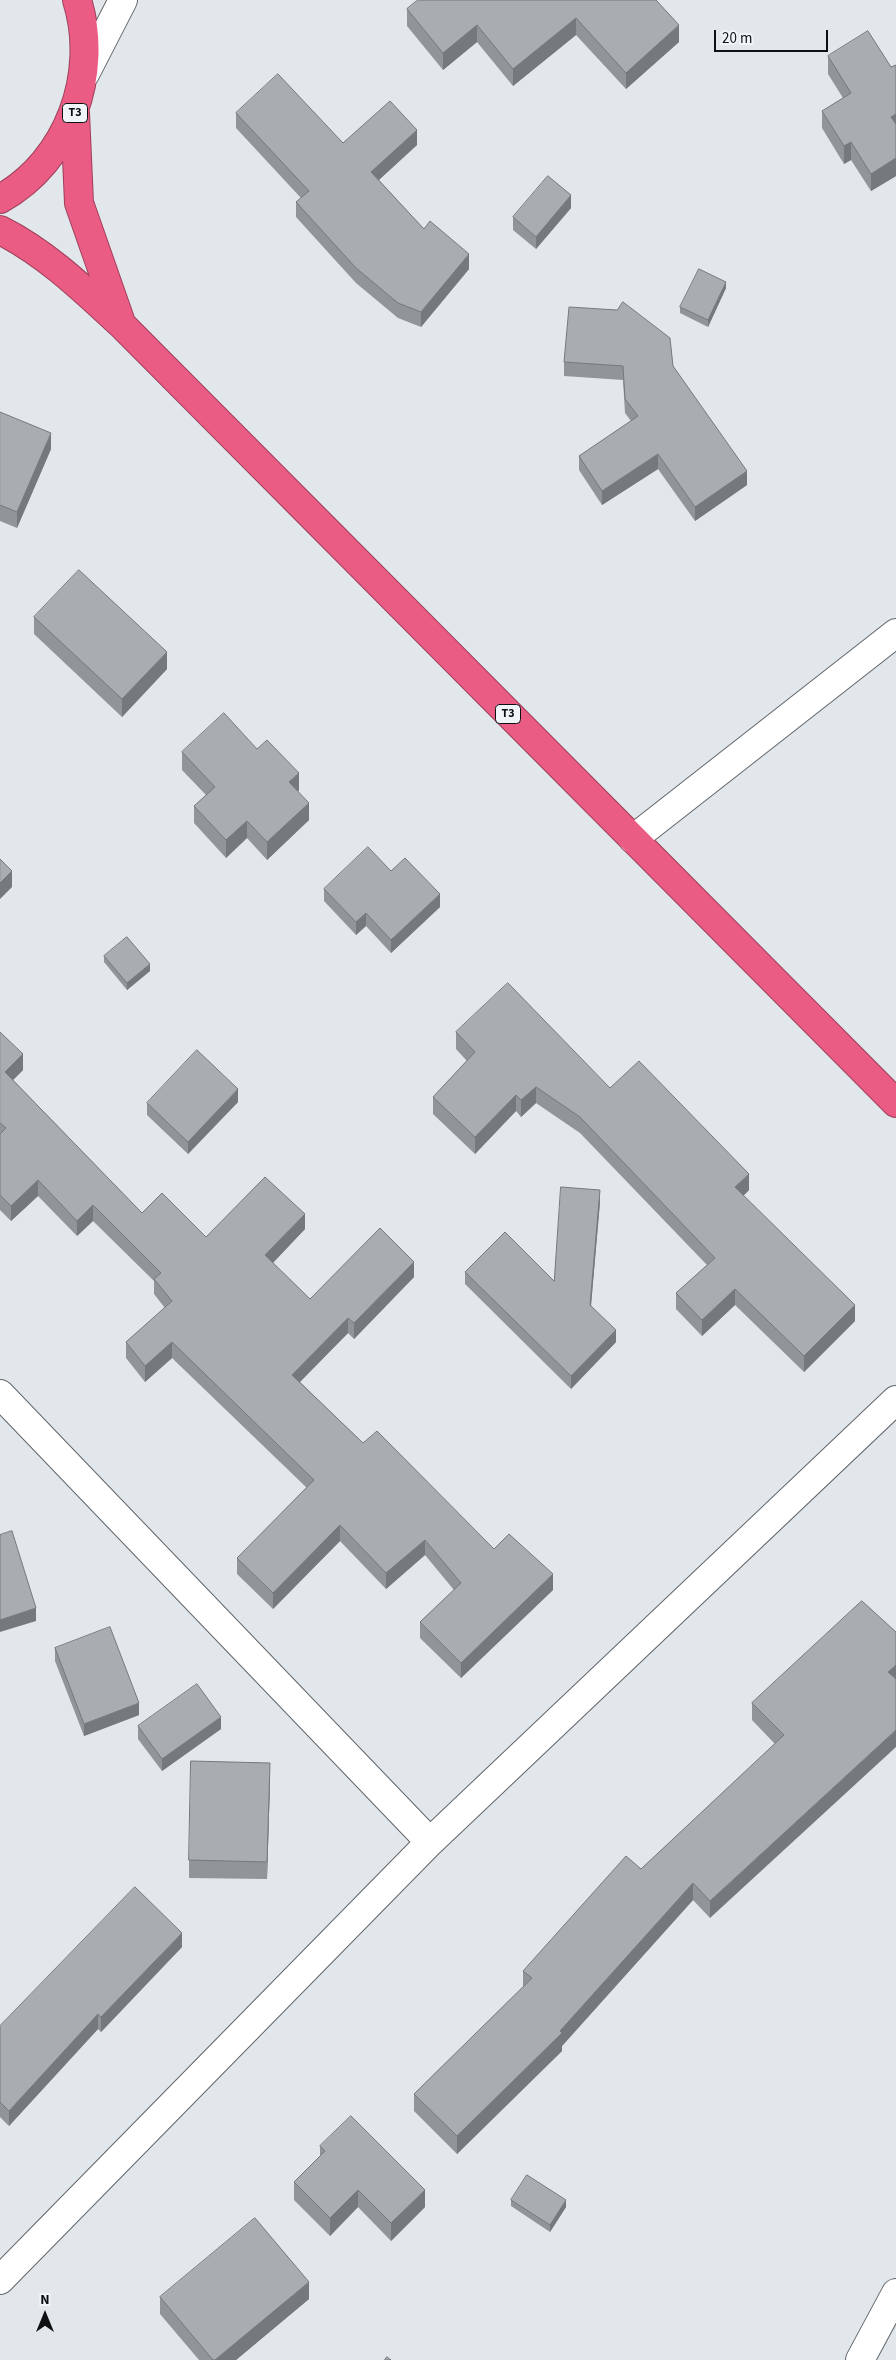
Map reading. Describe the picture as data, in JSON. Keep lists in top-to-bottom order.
{
  "streets": {
    "highway": ["T3"]
  },
  "scale_bar": "20 m",
  "north": "top"
}
